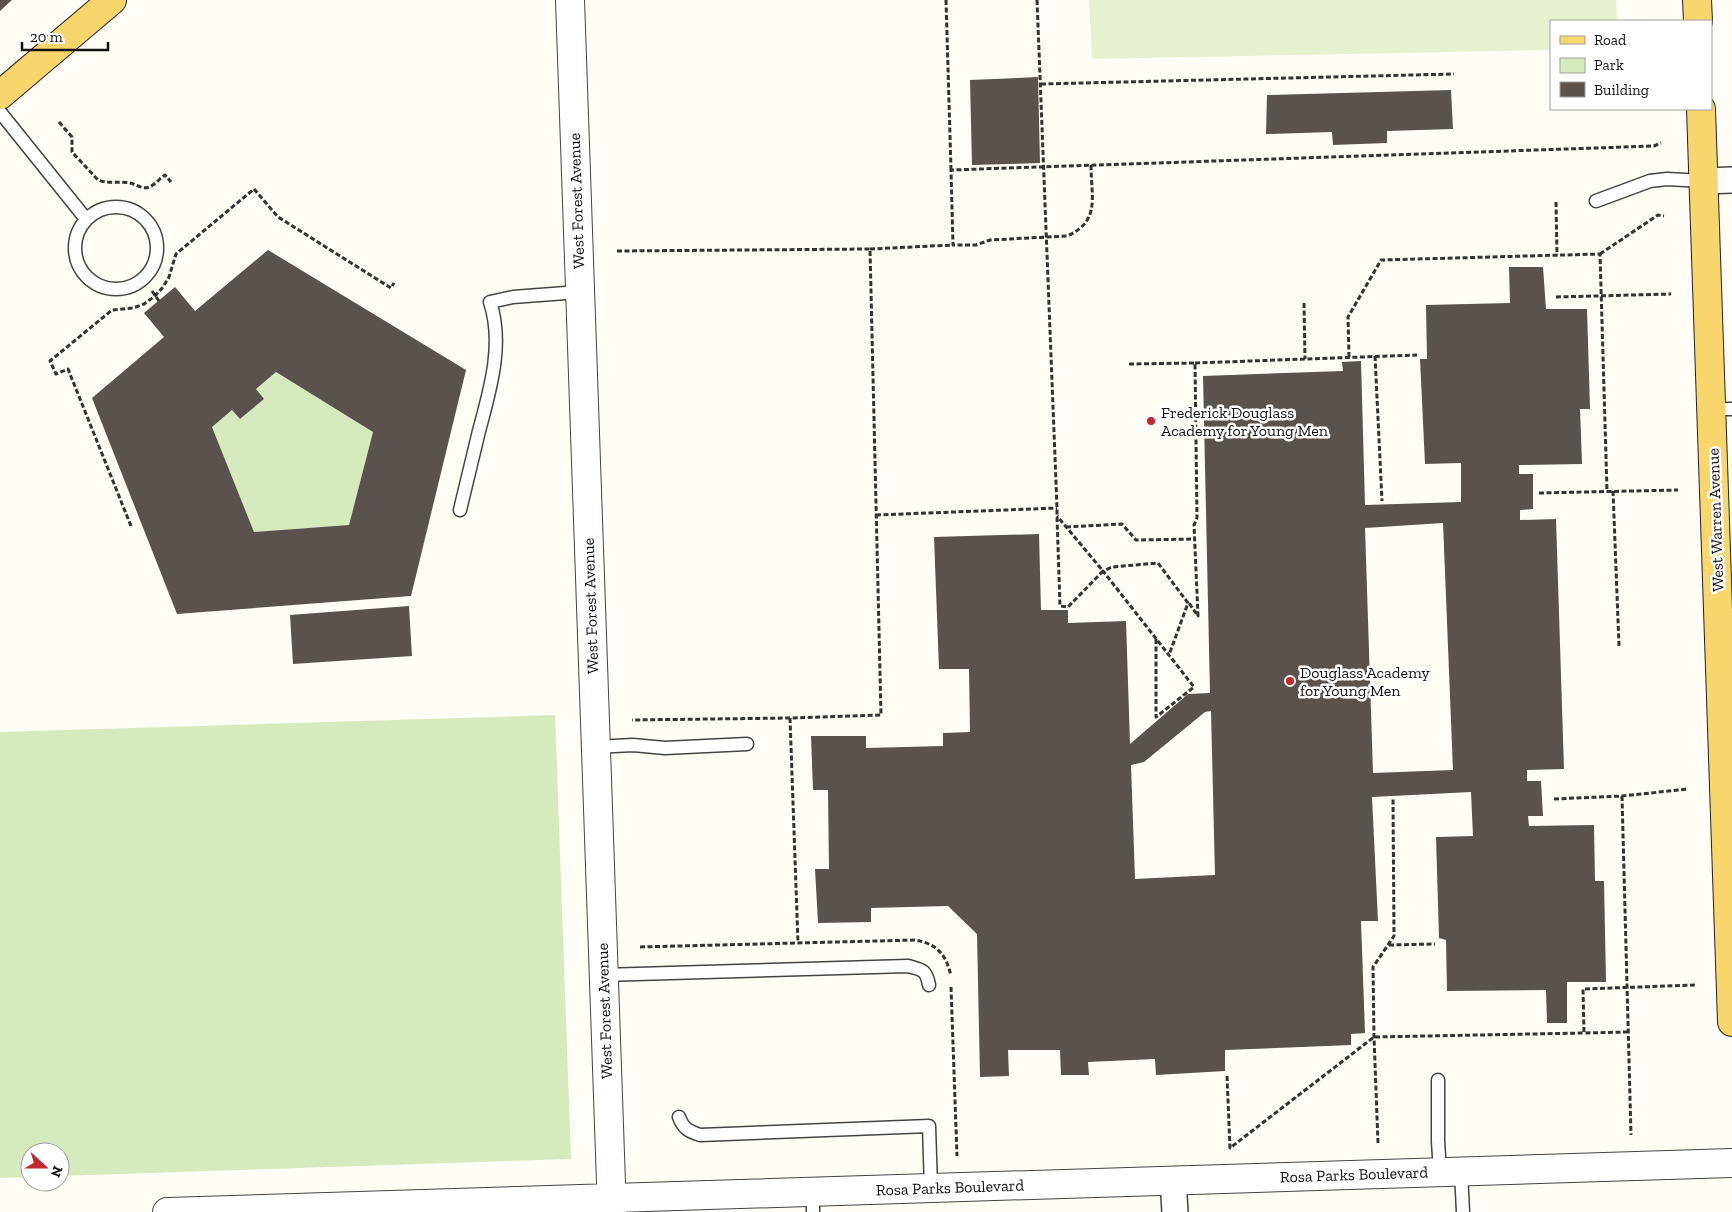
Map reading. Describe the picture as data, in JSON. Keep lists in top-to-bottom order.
{
  "streets": {
    "main road": ["West Warren Avenue"],
    "street": ["West Forest Avenue", "Rosa Parks Boulevard"]
  },
  "crossings": [
    ["West Forest Avenue", "Rosa Parks Boulevard"]
  ],
  "places": ["Frederick Douglass Academy for Young Men", "Douglass Academy for Young Men"],
  "legend": ["Road", "Park", "Building"],
  "scale_bar": "20 m",
  "north": "right"
}
